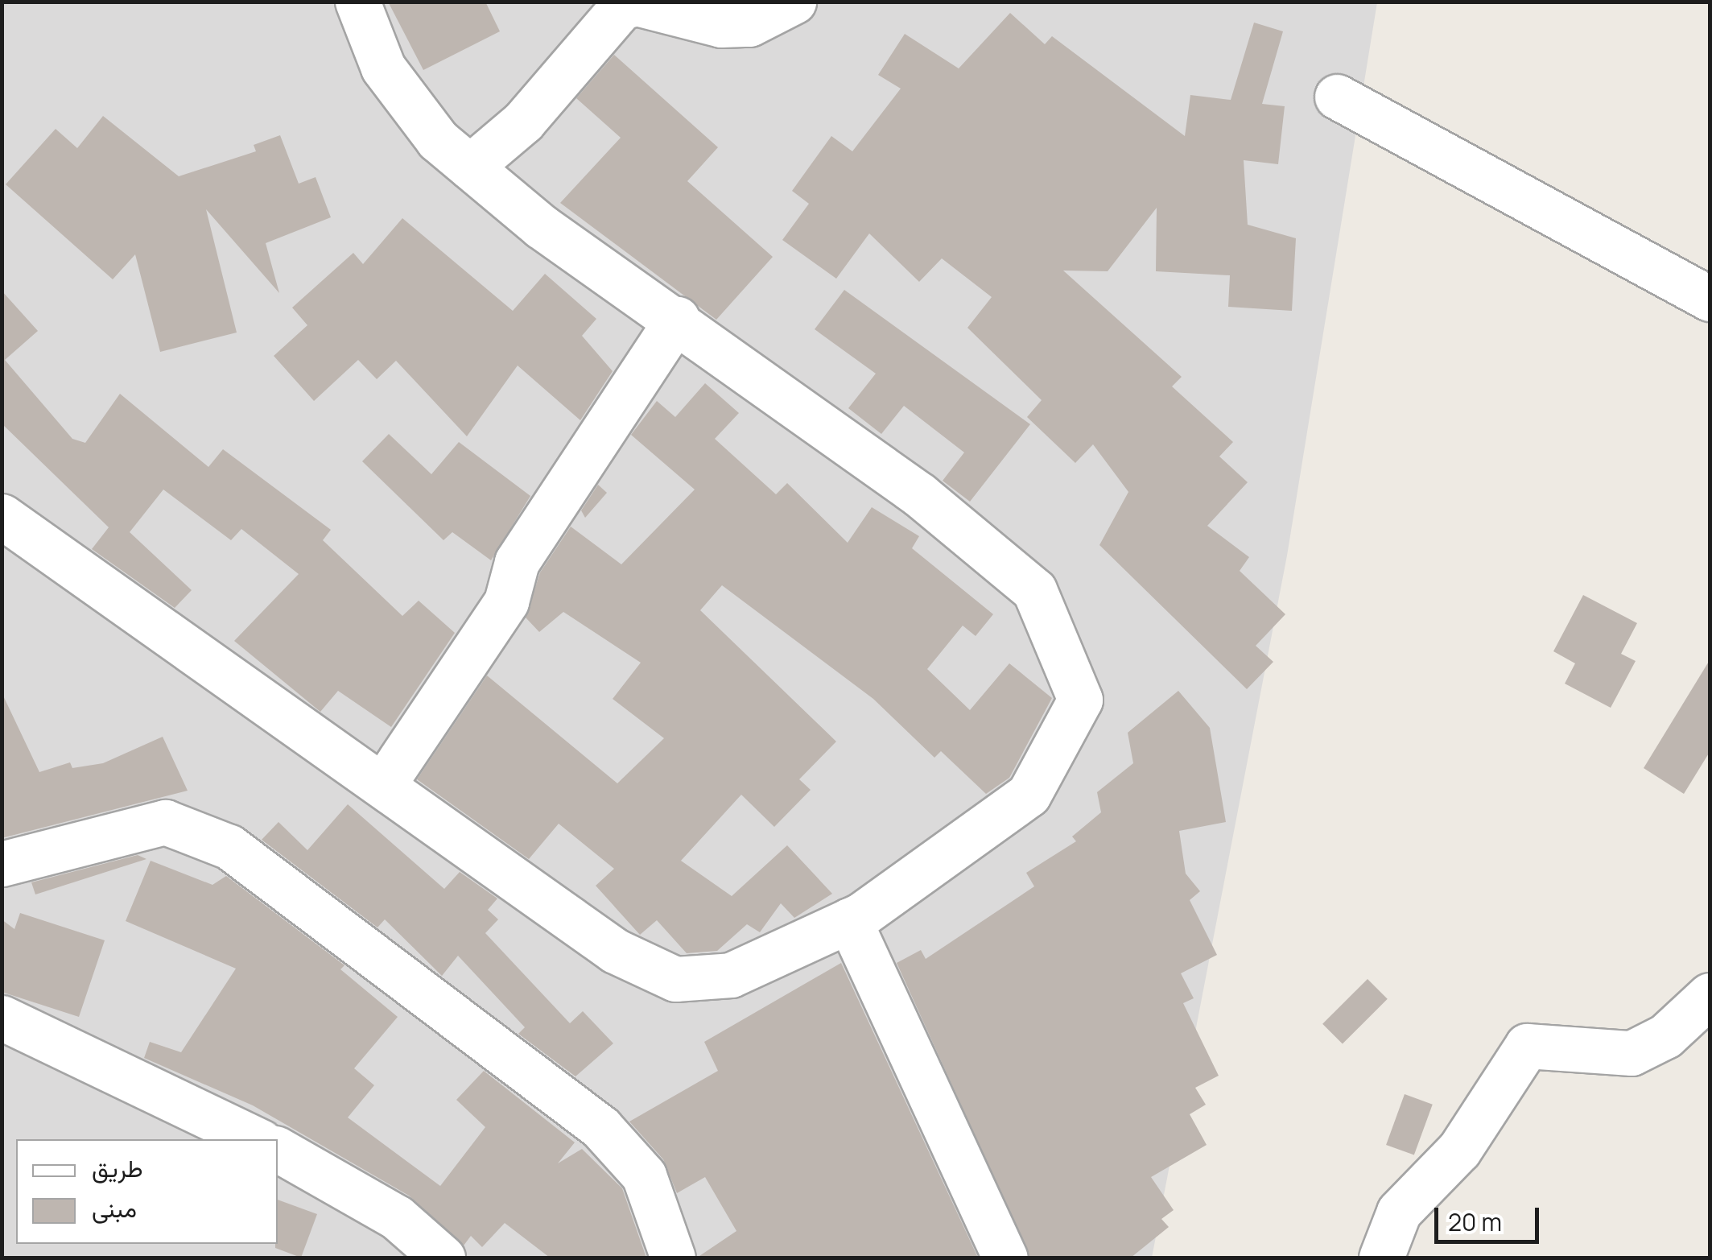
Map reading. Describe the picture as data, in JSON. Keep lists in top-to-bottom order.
{
  "legend": ["طريق", "مبنى"],
  "scale_bar": "20 m"
}
